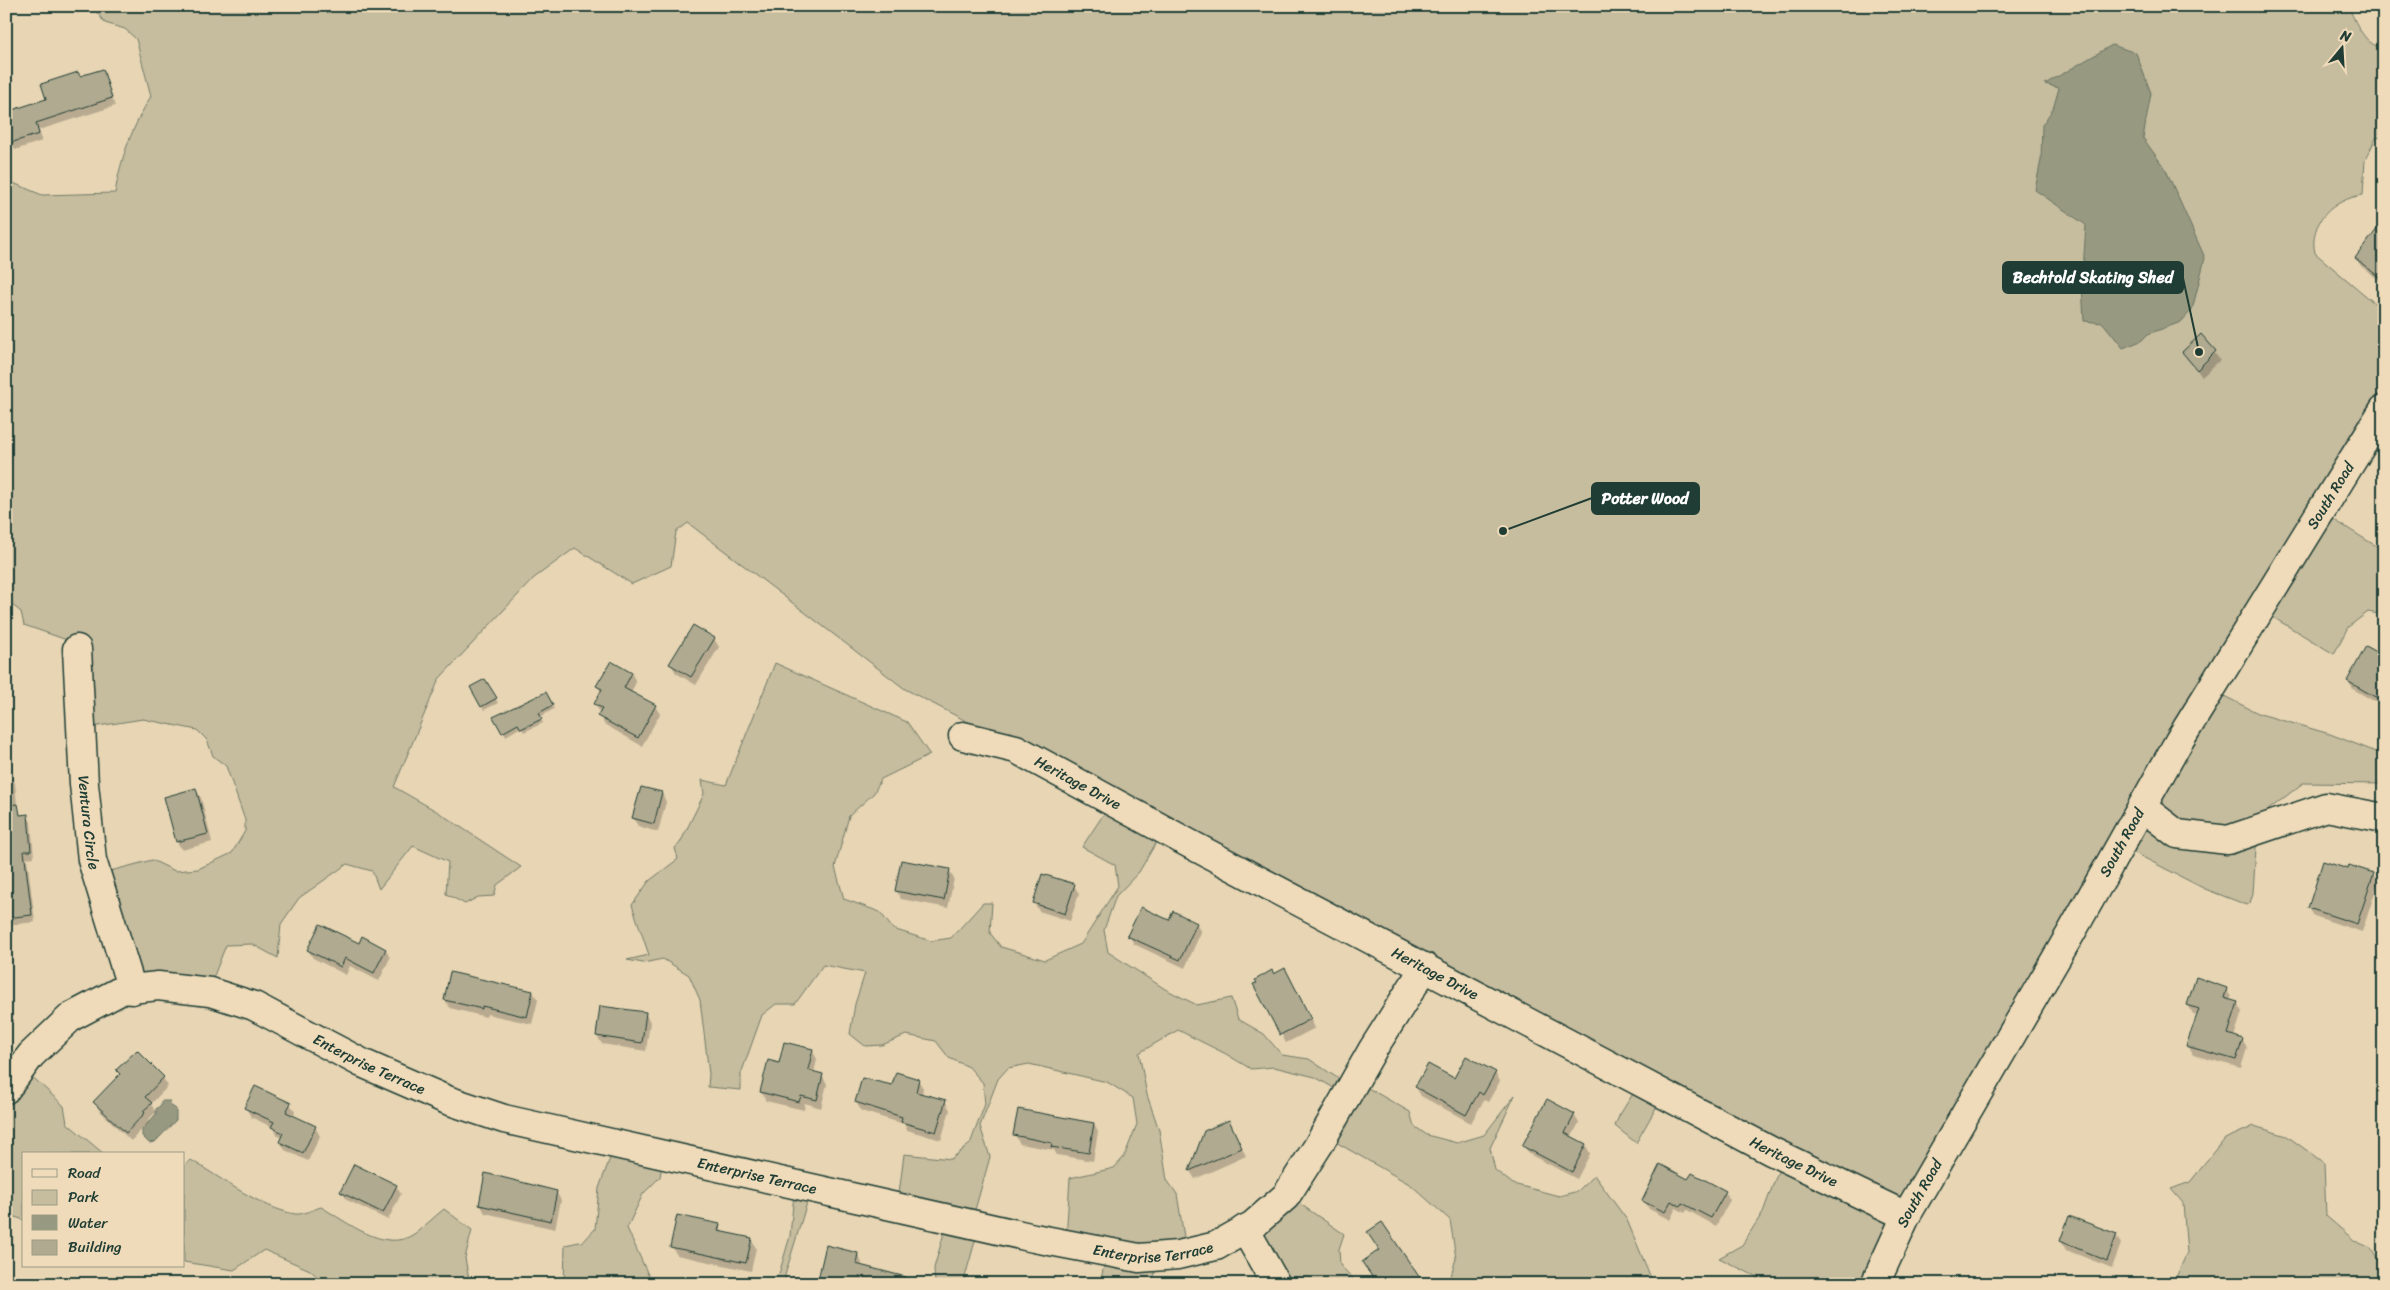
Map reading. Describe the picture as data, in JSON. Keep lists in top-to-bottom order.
{
  "streets": {
    "street": [
      "South Road",
      "Heritage Drive",
      "Ventura Circle",
      "Enterprise Terrace"
    ]
  },
  "crossings": [
    ["South Road", "Heritage Drive"],
    ["Heritage Drive", "Enterprise Terrace"],
    ["Ventura Circle", "Enterprise Terrace"]
  ],
  "places": ["Bechtold Skating Shed", "Potter Wood"],
  "legend": [
    "Road",
    "Park",
    "Water",
    "Building"
  ],
  "north": "top"
}
